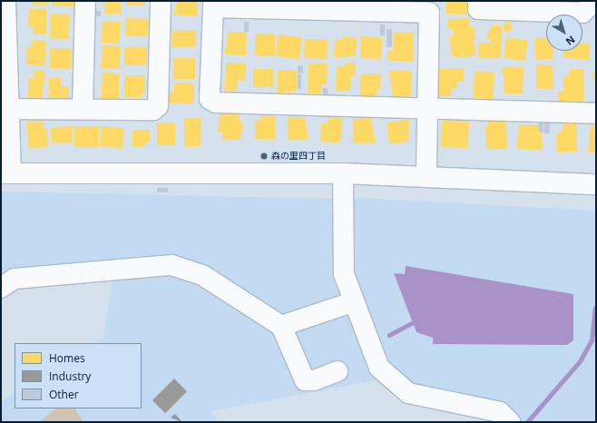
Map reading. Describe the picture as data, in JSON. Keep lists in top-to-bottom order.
{
  "places": ["森の里四丁目"],
  "legend": ["Homes", "Industry", "Other"],
  "north": "bottom right"
}
